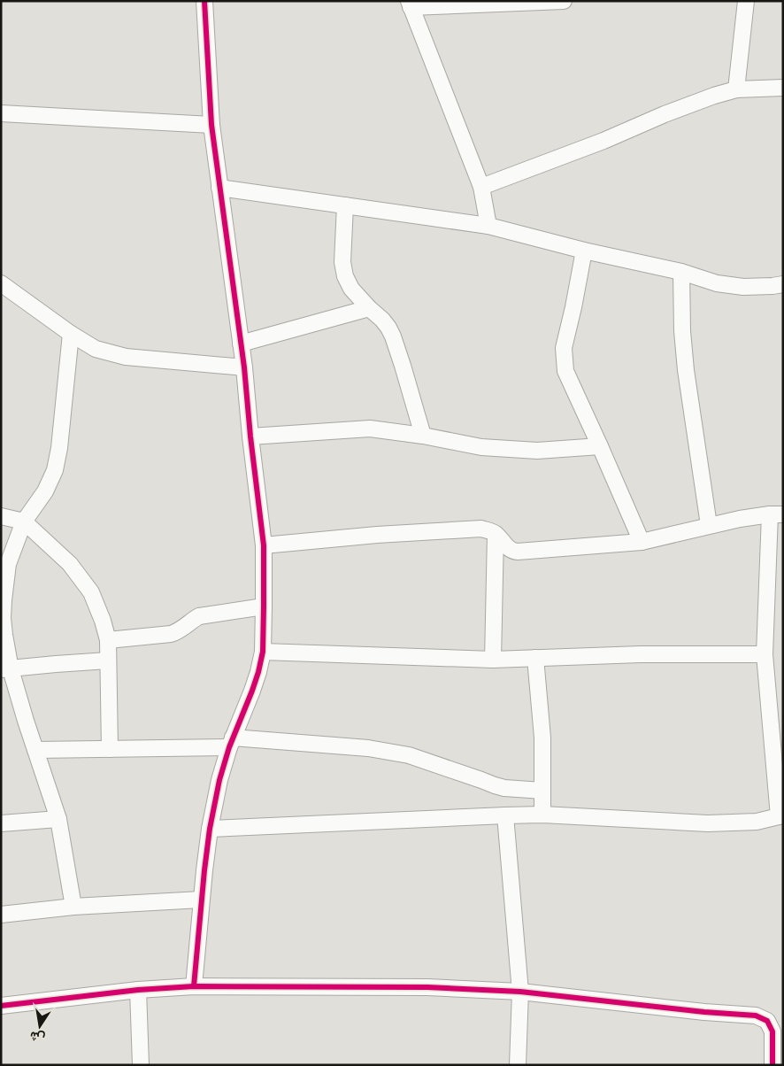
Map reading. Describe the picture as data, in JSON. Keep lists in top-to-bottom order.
{
  "north": "bottom"
}
